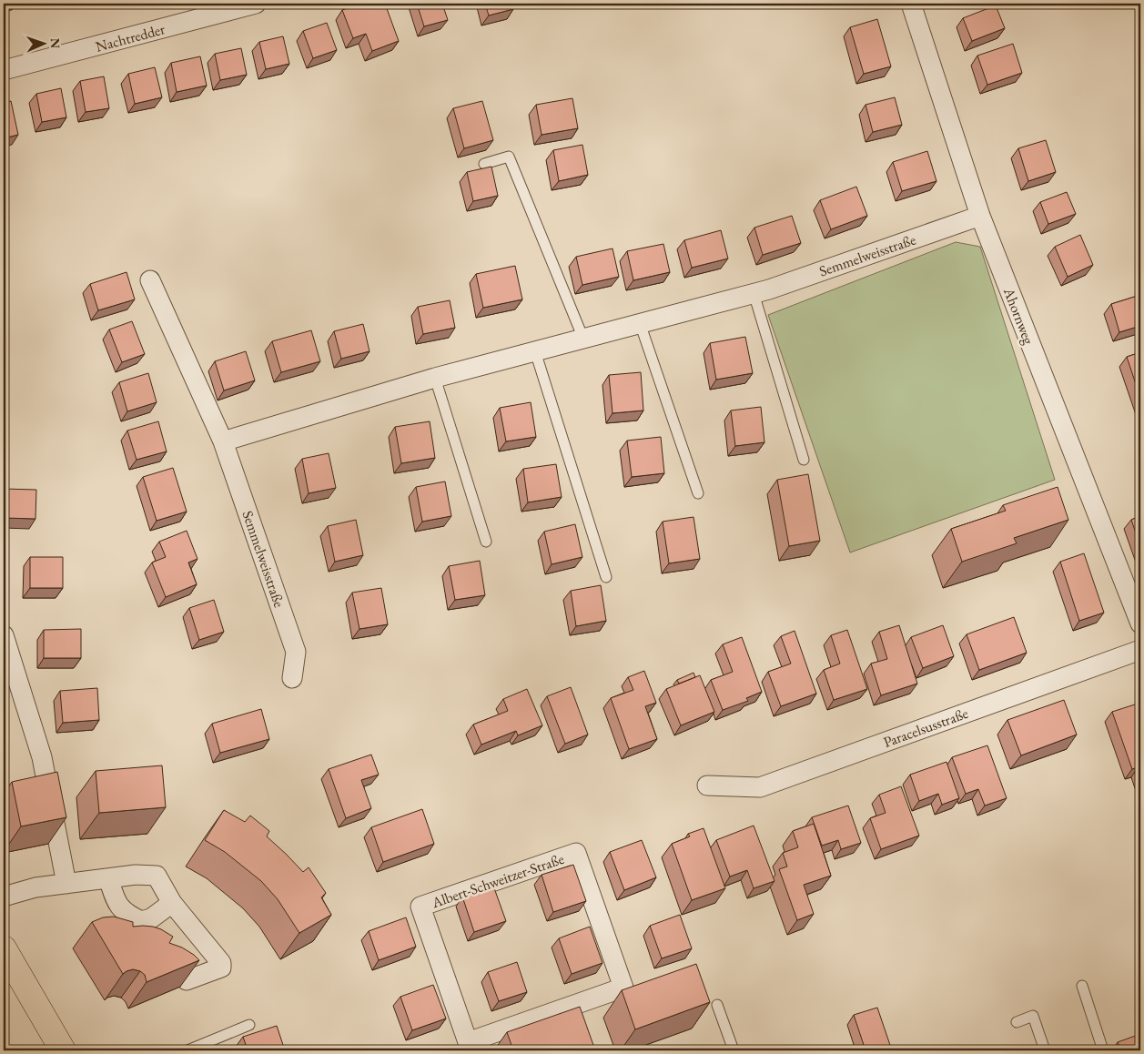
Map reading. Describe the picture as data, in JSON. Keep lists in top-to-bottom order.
{
  "streets": {
    "street": [
      "Nachtredder",
      "Semmelweisstraße",
      "Ahornweg",
      "Paracelsusstraße",
      "Albert-Schweitzer-Straße"
    ]
  },
  "crossings": [
    ["Semmelweisstraße", "Ahornweg"]
  ],
  "north": "right"
}
